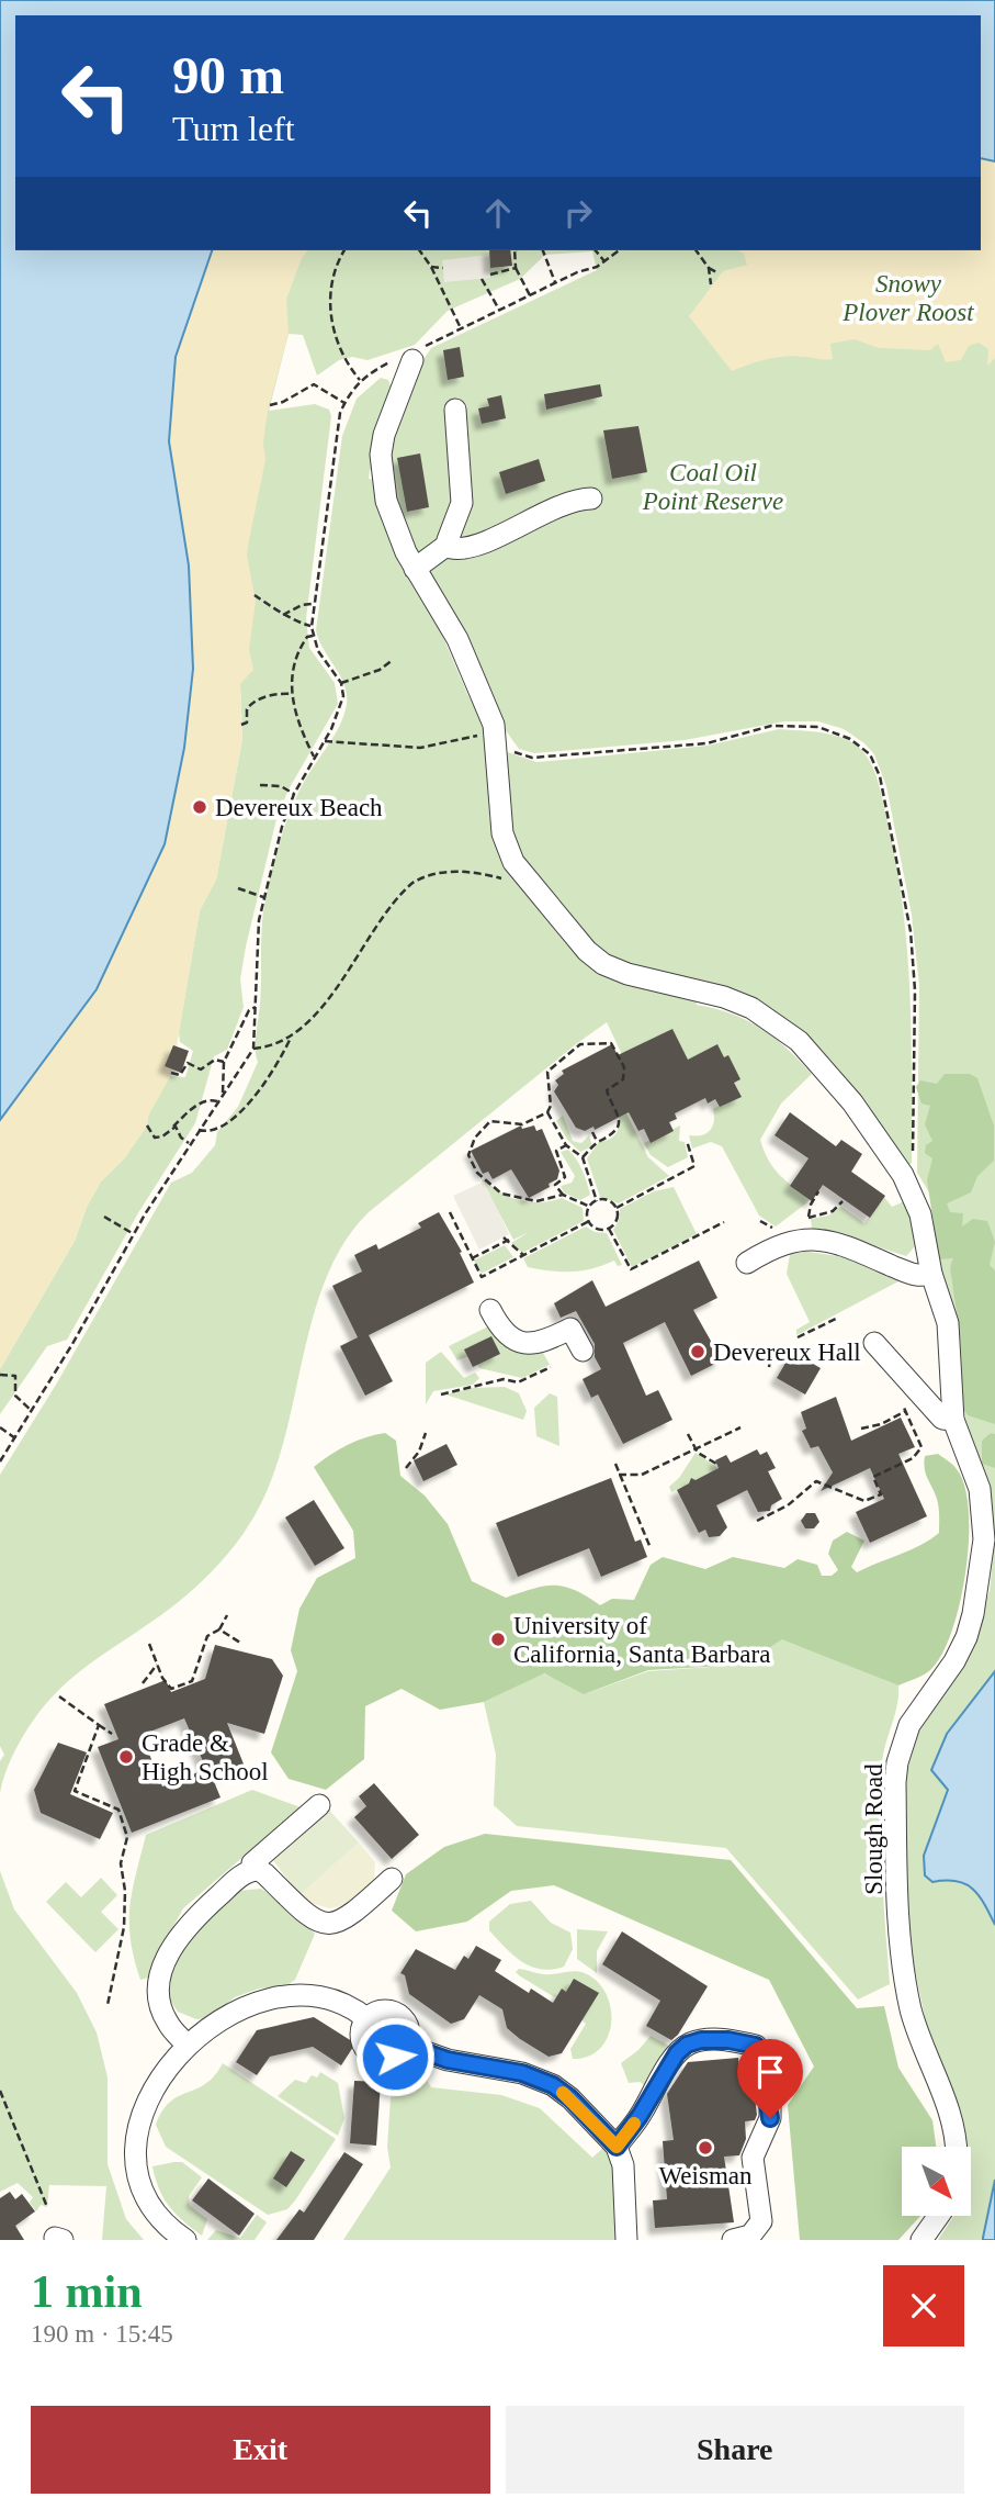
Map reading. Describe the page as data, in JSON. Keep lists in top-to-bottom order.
{
  "streets": {
    "street": ["Slough Road"]
  },
  "parks": ["Snowy Plover Roost", "Coal Oil Point Reserve"],
  "places": [
    "Devereux Beach",
    "Devereux Hall",
    "University of California, Santa Barbara",
    "Grade & High School",
    "Weisman"
  ],
  "north": "bottom right",
  "page": {
    "turn": ["90 m", "Turn left"],
    "heading": ["1 min", "190 m · 15:45"],
    "buttons": ["Exit", "Share"]
  }
}
